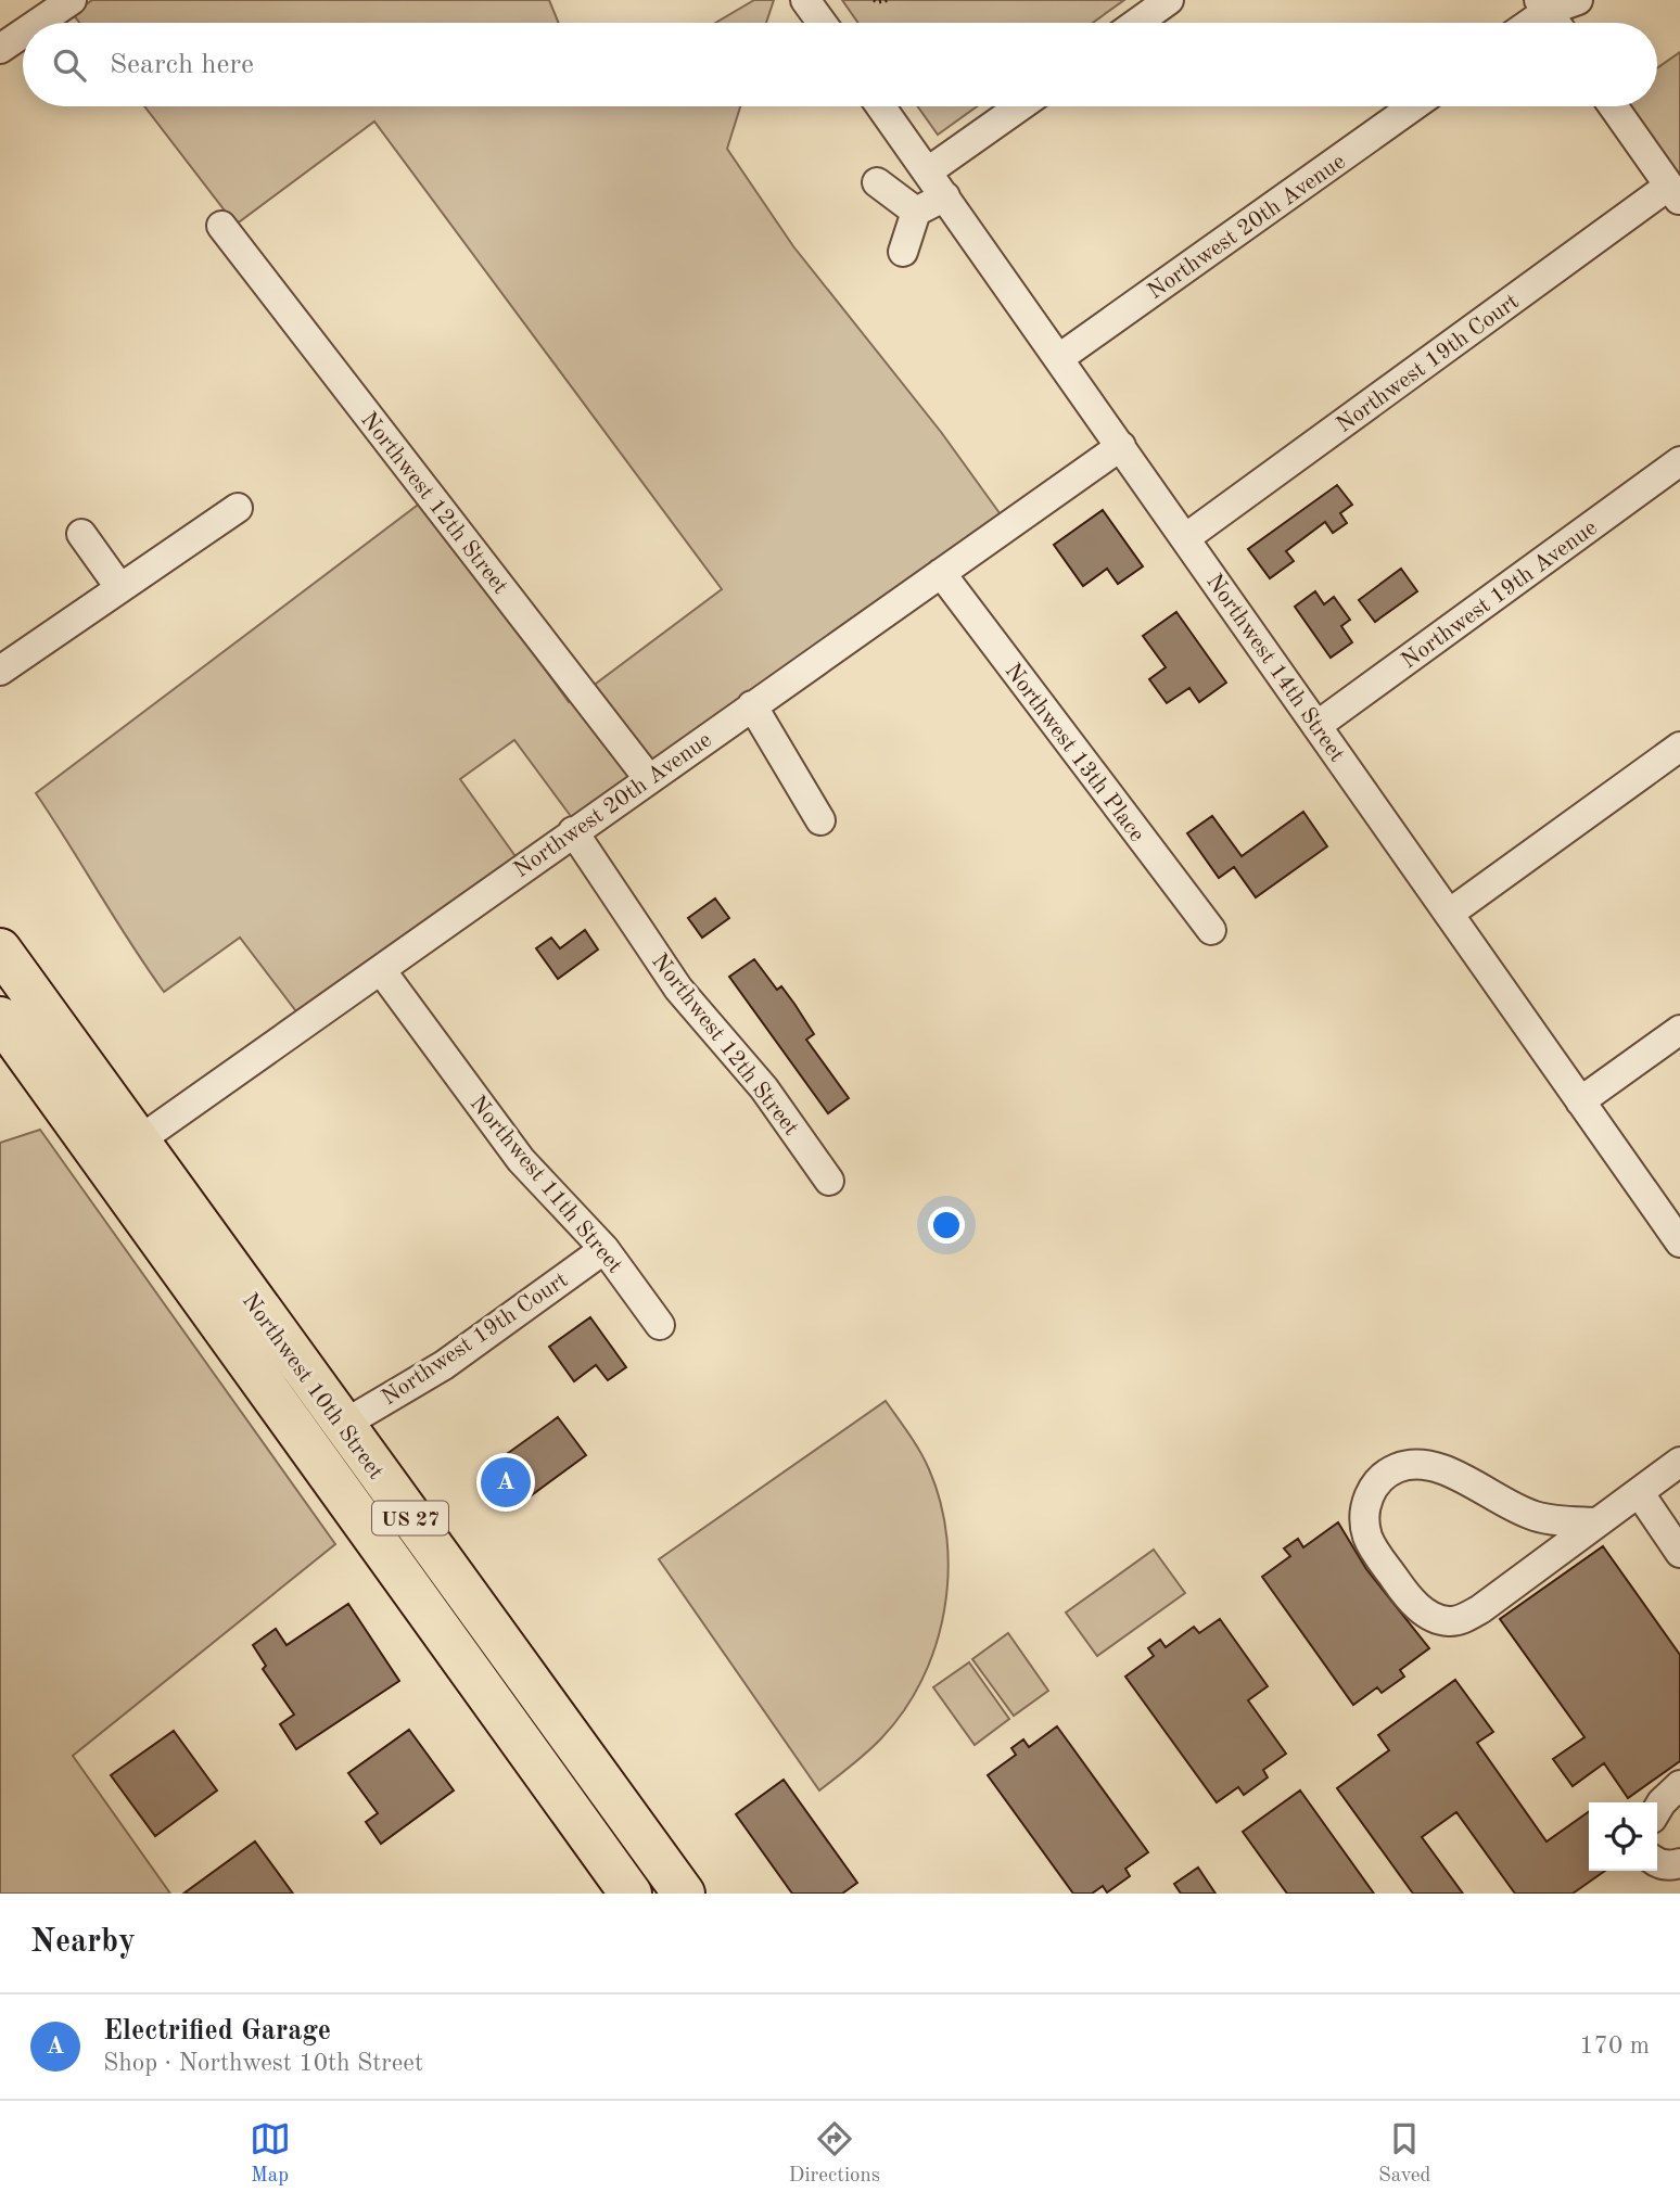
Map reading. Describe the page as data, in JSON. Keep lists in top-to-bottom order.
{
  "streets": {
    "highway": ["Northwest 10th Street", "US 27"],
    "street": [
      "Northwest 20th Avenue",
      "Northwest 19th Court",
      "Northwest 12th Street",
      "Northwest 19th Avenue",
      "Northwest 14th Street",
      "Northwest 13th Place",
      "Northwest 11th Street"
    ]
  },
  "crossings": [
    ["Northwest 20th Avenue", "Northwest 12th Street"],
    ["Northwest 20th Avenue", "Northwest 14th Street"],
    ["Northwest 20th Avenue", "Northwest 13th Place"],
    ["Northwest 20th Avenue", "Northwest 11th Street"],
    ["Northwest 20th Avenue", "Northwest 10th Street"],
    ["Northwest 19th Court", "Northwest 14th Street"],
    ["Northwest 19th Court", "Northwest 11th Street"],
    ["Northwest 19th Court", "Northwest 10th Street"],
    ["Northwest 19th Avenue", "Northwest 14th Street"]
  ],
  "page": {
    "search": "Search here",
    "pins": "A",
    "heading": "Nearby",
    "list": [
      {
        "mark": "A",
        "name": "Electrified Garage",
        "note": "Shop · Northwest 10th Street",
        "value": "170 m"
      }
    ],
    "nav": ["Map", "Directions", "Saved"]
  }
}
